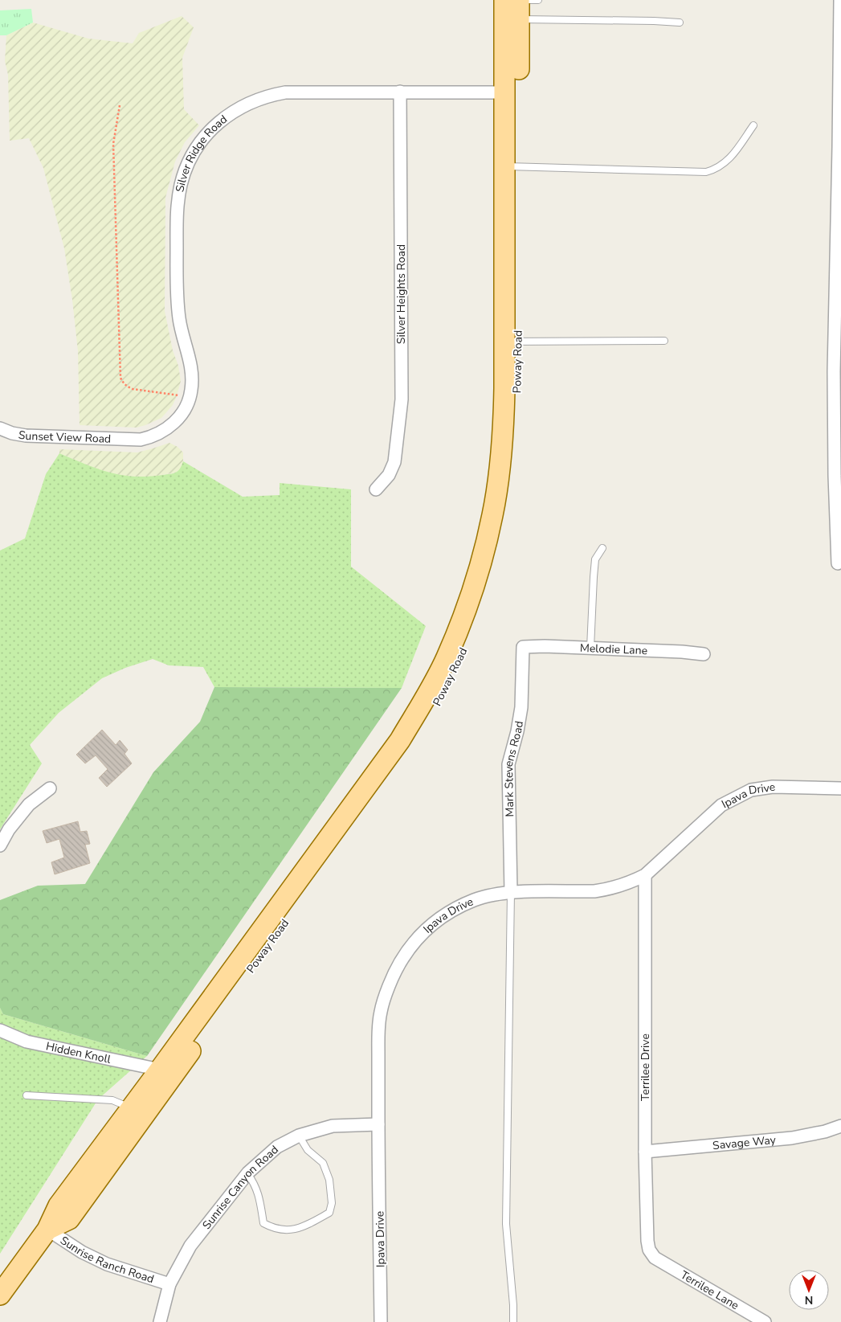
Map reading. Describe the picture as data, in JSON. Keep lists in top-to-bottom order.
{
  "streets": {
    "main road": ["Poway Road"],
    "street": [
      "Silver Ridge Road",
      "Silver Heights Road",
      "Sunset View Road",
      "Melodie Lane",
      "Mark Stevens Road",
      "Ipava Drive",
      "Hidden Knoll",
      "Terrilee Drive",
      "Savage Way",
      "Sunrise Canyon Road",
      "Sunrise Ranch Road",
      "Terrilee Lane"
    ]
  },
  "crossings": [
    ["Silver Ridge Road", "Silver Heights Road"],
    ["Silver Ridge Road", "Poway Road"],
    ["Silver Ridge Road", "Sunset View Road"],
    ["Poway Road", "Hidden Knoll"],
    ["Poway Road", "Sunrise Ranch Road"],
    ["Melodie Lane", "Mark Stevens Road"],
    ["Mark Stevens Road", "Ipava Drive"],
    ["Ipava Drive", "Terrilee Drive"],
    ["Ipava Drive", "Sunrise Canyon Road"],
    ["Terrilee Drive", "Savage Way"],
    ["Terrilee Drive", "Terrilee Lane"],
    ["Sunrise Canyon Road", "Sunrise Ranch Road"]
  ],
  "north": "bottom"
}
